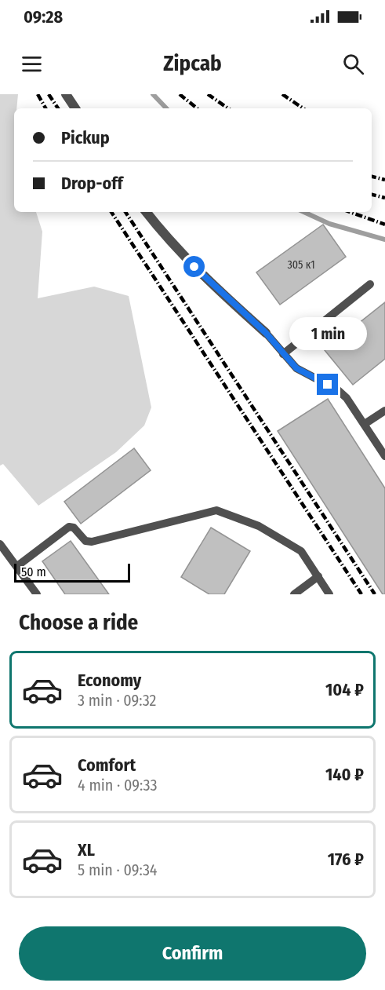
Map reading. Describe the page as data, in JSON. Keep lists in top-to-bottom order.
{
  "house_numbers": ["305 к1"],
  "scale_bar": "50 m",
  "page": {
    "status": "09:28",
    "header": "Zipcab",
    "banner": ["Pickup", "Drop-off"],
    "bubble": "1 min",
    "scale": "50 m",
    "heading": "Choose a ride",
    "list": [
      {
        "name": "Economy",
        "note": "3 min · 09:32",
        "value": "104 ₽"
      },
      {
        "name": "Comfort",
        "note": "4 min · 09:33",
        "value": "140 ₽"
      },
      {
        "name": "XL",
        "note": "5 min · 09:34",
        "value": "176 ₽"
      }
    ],
    "buttons": "Confirm"
  }
}
